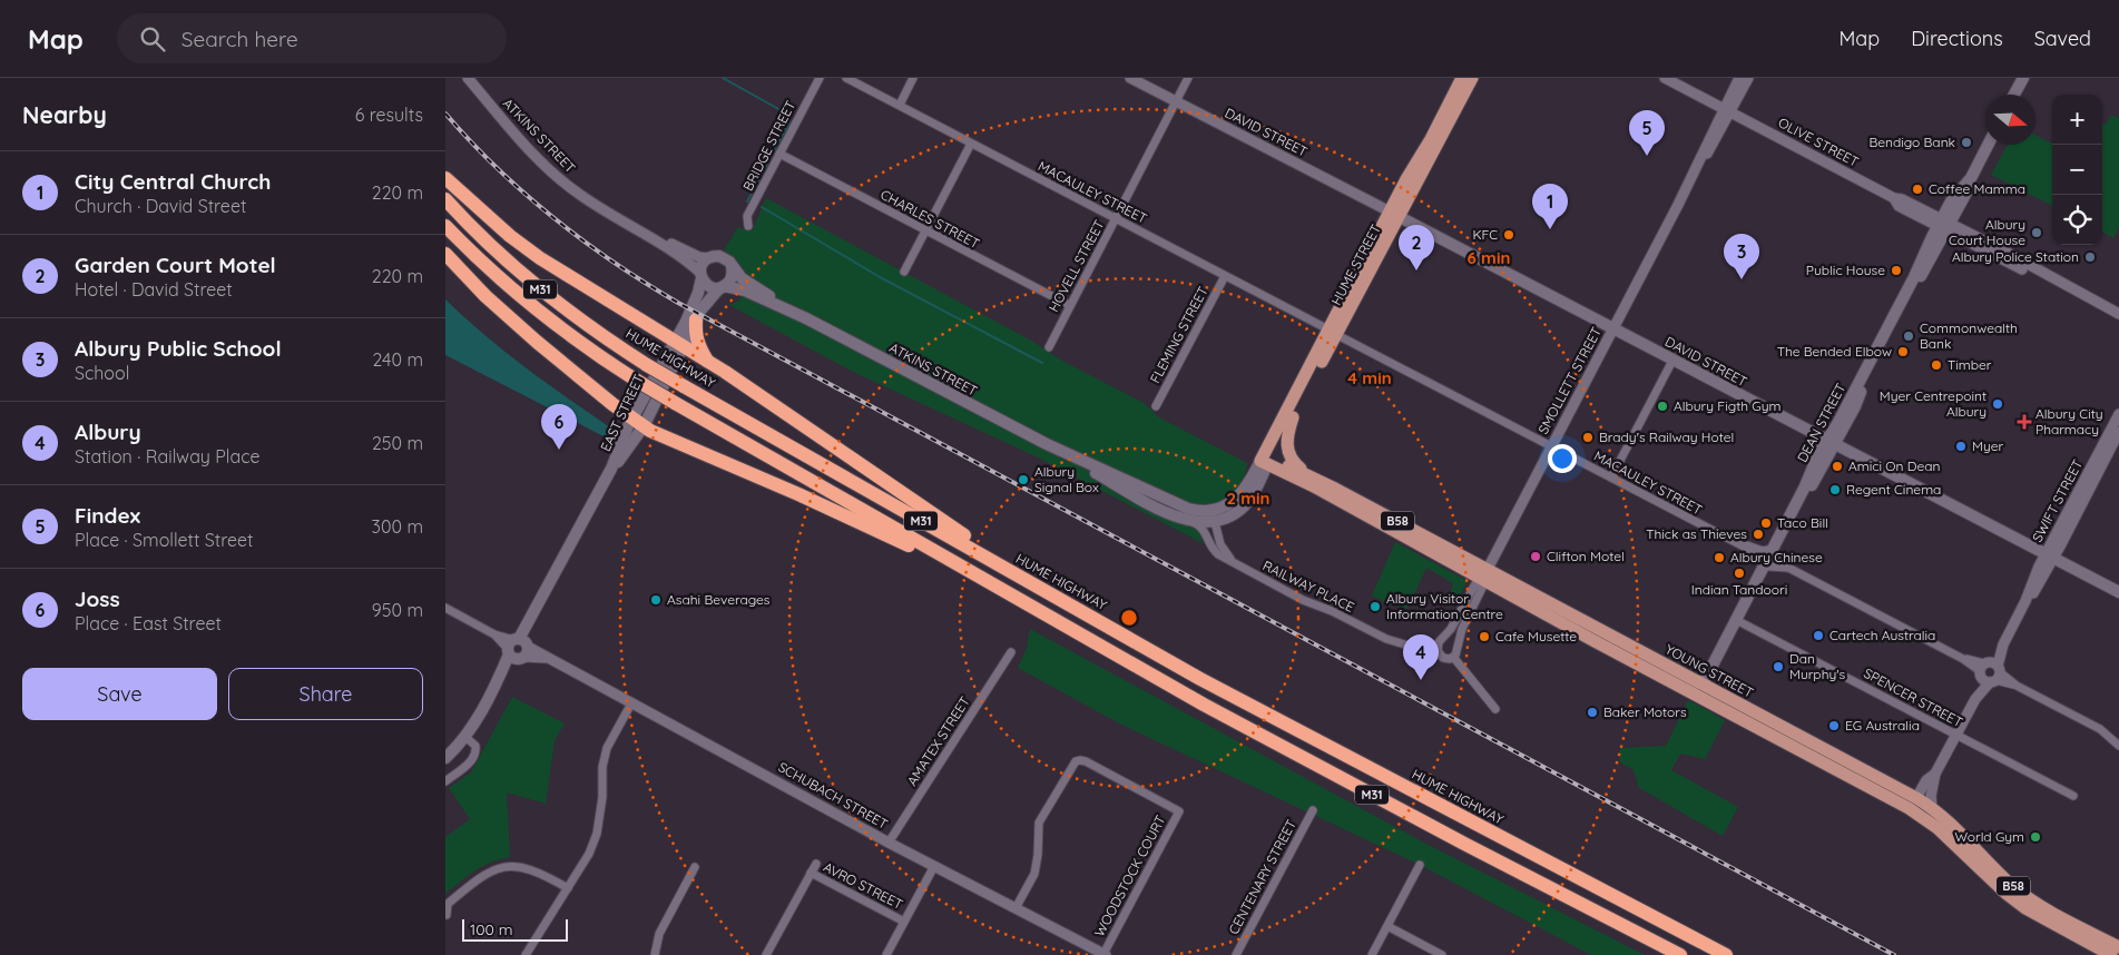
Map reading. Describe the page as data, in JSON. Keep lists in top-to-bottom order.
{
  "streets": {
    "highway": ["M31", "HUME HIGHWAY"],
    "main road": [
      "DAVID STREET",
      "ATKINS STREET",
      "HUME STREET",
      "EAST STREET",
      "DEAN STREET",
      "B58",
      "YOUNG STREET"
    ],
    "street": [
      "OLIVE STREET",
      "BRIDGE STREET",
      "MACAULEY STREET",
      "CHARLES STREET",
      "HOVELL STREET",
      "FLEMING STREET",
      "SMOLLETT STREET",
      "SWIFT STREET",
      "RAILWAY PLACE",
      "SPENCER STREET",
      "AMATEX STREET",
      "SCHUBACH STREET",
      "WOODSTOCK COURT",
      "CENTENARY STREET",
      "AVRO STREET"
    ]
  },
  "crossings": [
    ["DAVID STREET", "HUME STREET"],
    ["DAVID STREET", "HOVELL STREET"],
    ["DAVID STREET", "SMOLLETT STREET"],
    ["DAVID STREET", "DEAN STREET"],
    ["DAVID STREET", "SWIFT STREET"],
    ["ATKINS STREET", "HUME STREET"],
    ["ATKINS STREET", "EAST STREET"],
    ["ATKINS STREET", "RAILWAY PLACE"],
    ["ATKINS STREET", "YOUNG STREET"],
    ["OLIVE STREET", "SMOLLETT STREET"],
    ["OLIVE STREET", "DEAN STREET"],
    ["BRIDGE STREET", "CHARLES STREET"],
    ["MACAULEY STREET", "HUME STREET"],
    ["MACAULEY STREET", "HOVELL STREET"],
    ["MACAULEY STREET", "FLEMING STREET"],
    ["MACAULEY STREET", "SMOLLETT STREET"],
    ["MACAULEY STREET", "DEAN STREET"],
    ["MACAULEY STREET", "SWIFT STREET"],
    ["CHARLES STREET", "HOVELL STREET"],
    ["HUME STREET", "B58"],
    ["HUME STREET", "YOUNG STREET"],
    ["SMOLLETT STREET", "YOUNG STREET"],
    ["EAST STREET", "SCHUBACH STREET"],
    ["DEAN STREET", "YOUNG STREET"],
    ["DEAN STREET", "SPENCER STREET"],
    ["SWIFT STREET", "YOUNG STREET"],
    ["SWIFT STREET", "SPENCER STREET"],
    ["B58", "YOUNG STREET"],
    ["AMATEX STREET", "SCHUBACH STREET"],
    ["SCHUBACH STREET", "WOODSTOCK COURT"]
  ],
  "places": {
    "other": [
      "Bendigo Bank",
      "Coffee Mamma",
      "Albury Court House",
      "KFC",
      "Albury Police Station",
      "Public House",
      "Commonwealth Bank",
      "The Bended Elbow",
      "Timber",
      "Myer Centrepoint Albury",
      "Albury Figth Gym",
      "Brady's Railway Hotel",
      "Myer",
      "Amici On Dean",
      "Albury Signal Box",
      "Regent Cinema",
      "Taco Bill",
      "Thick as Thieves",
      "Clifton Motel",
      "Albury Chinese",
      "Indian Tandoori",
      "Asahi Beverages",
      "Albury Visitor Information Centre",
      "Cartech Australia",
      "Cafe Musette",
      "Dan Murphy's",
      "Baker Motors",
      "EG Australia",
      "World Gym"
    ],
    "health": ["Albury City Pharmacy"]
  },
  "scale_bar": "100 m",
  "north": "right",
  "page": {
    "header": "Map",
    "search": "Search here",
    "nav": ["Map", "Directions", "Saved"],
    "heading": ["Nearby", "6 results"],
    "map_buttons": ["+", "−"],
    "pins": [
      "5",
      "1",
      "2",
      "3",
      "6",
      "4"
    ],
    "list": [
      {
        "mark": "1",
        "name": "City Central Church",
        "note": "Church · David Street",
        "value": "220 m"
      },
      {
        "mark": "2",
        "name": "Garden Court Motel",
        "note": "Hotel · David Street",
        "value": "220 m"
      },
      {
        "mark": "3",
        "name": "Albury Public School",
        "note": "School",
        "value": "240 m"
      },
      {
        "mark": "4",
        "name": "Albury",
        "note": "Station · Railway Place",
        "value": "250 m"
      },
      {
        "mark": "5",
        "name": "Findex",
        "note": "Place · Smollett Street",
        "value": "300 m"
      },
      {
        "mark": "6",
        "name": "Joss",
        "note": "Place · East Street",
        "value": "950 m"
      }
    ],
    "buttons": ["Save", "Share"],
    "scale": "100 m"
  },
  "rings": ["6 min", "4 min", "2 min"]
}
